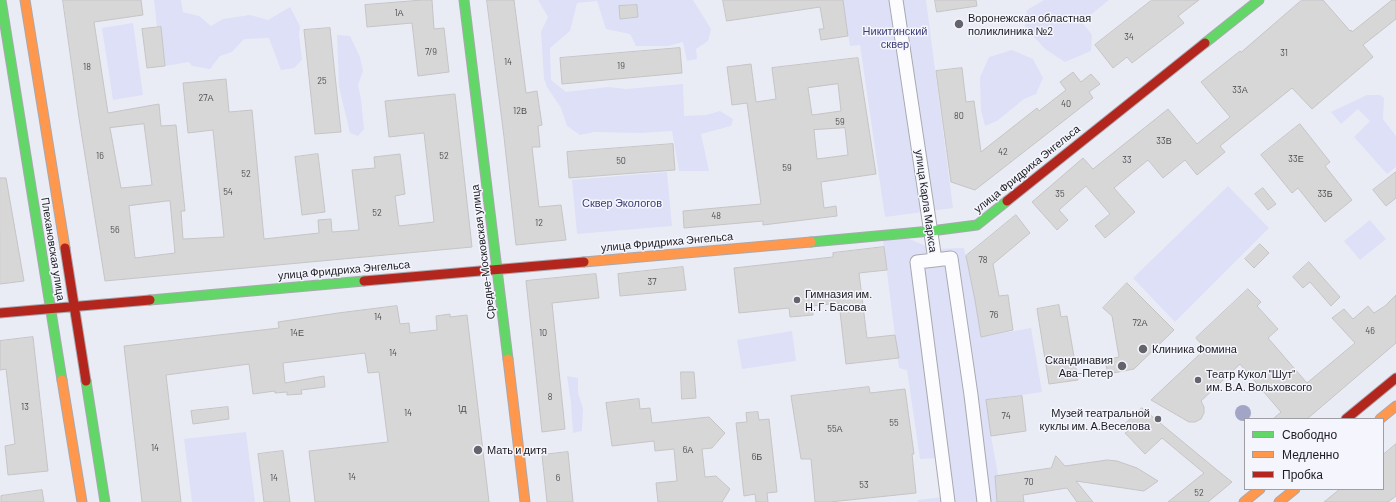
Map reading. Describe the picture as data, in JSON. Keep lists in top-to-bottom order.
{
  "streets": {
    "street": [
      "улица Фридриха Энгельса",
      "улица Карла Маркса",
      "Плехановская улица",
      "Средне-Московская улица"
    ]
  },
  "crossings": [
    ["улица Фридриха Энгельса", "улица Карла Маркса"],
    ["улица Фридриха Энгельса", "Плехановская улица"],
    ["улица Фридриха Энгельса", "Средне-Московская улица"]
  ],
  "parks": ["Никитинский сквер", "Сквер Экологов"],
  "places": [
    "Воронежская областная поликлиника №2",
    "Гимназия им. Н. Г. Басова",
    "Клиника Фомина",
    "Скандинавия Ава-Петер",
    "Театр Кукол \"Шут\" им. В.А. Вольховсого",
    "Музей театральной куклы им. А.Веселова",
    "Мать и дитя"
  ],
  "house_numbers": [
    "1А",
    "34",
    "7/9",
    "31",
    "14",
    "19",
    "18",
    "25",
    "33А",
    "27А",
    "40",
    "12В",
    "80",
    "59",
    "33В",
    "42",
    "16",
    "52",
    "33Е",
    "33",
    "50",
    "59",
    "52",
    "54",
    "35",
    "33Б",
    "52",
    "48",
    "12",
    "56",
    "78",
    "37",
    "76",
    "14",
    "72А",
    "46",
    "14Е",
    "10",
    "14",
    "8",
    "13",
    "1Д",
    "14",
    "74",
    "55",
    "55А",
    "14",
    "6А",
    "6Б",
    "14",
    "14",
    "6",
    "70",
    "53",
    "52"
  ],
  "legend": ["Свободно", "Медленно", "Пробка"]
}
